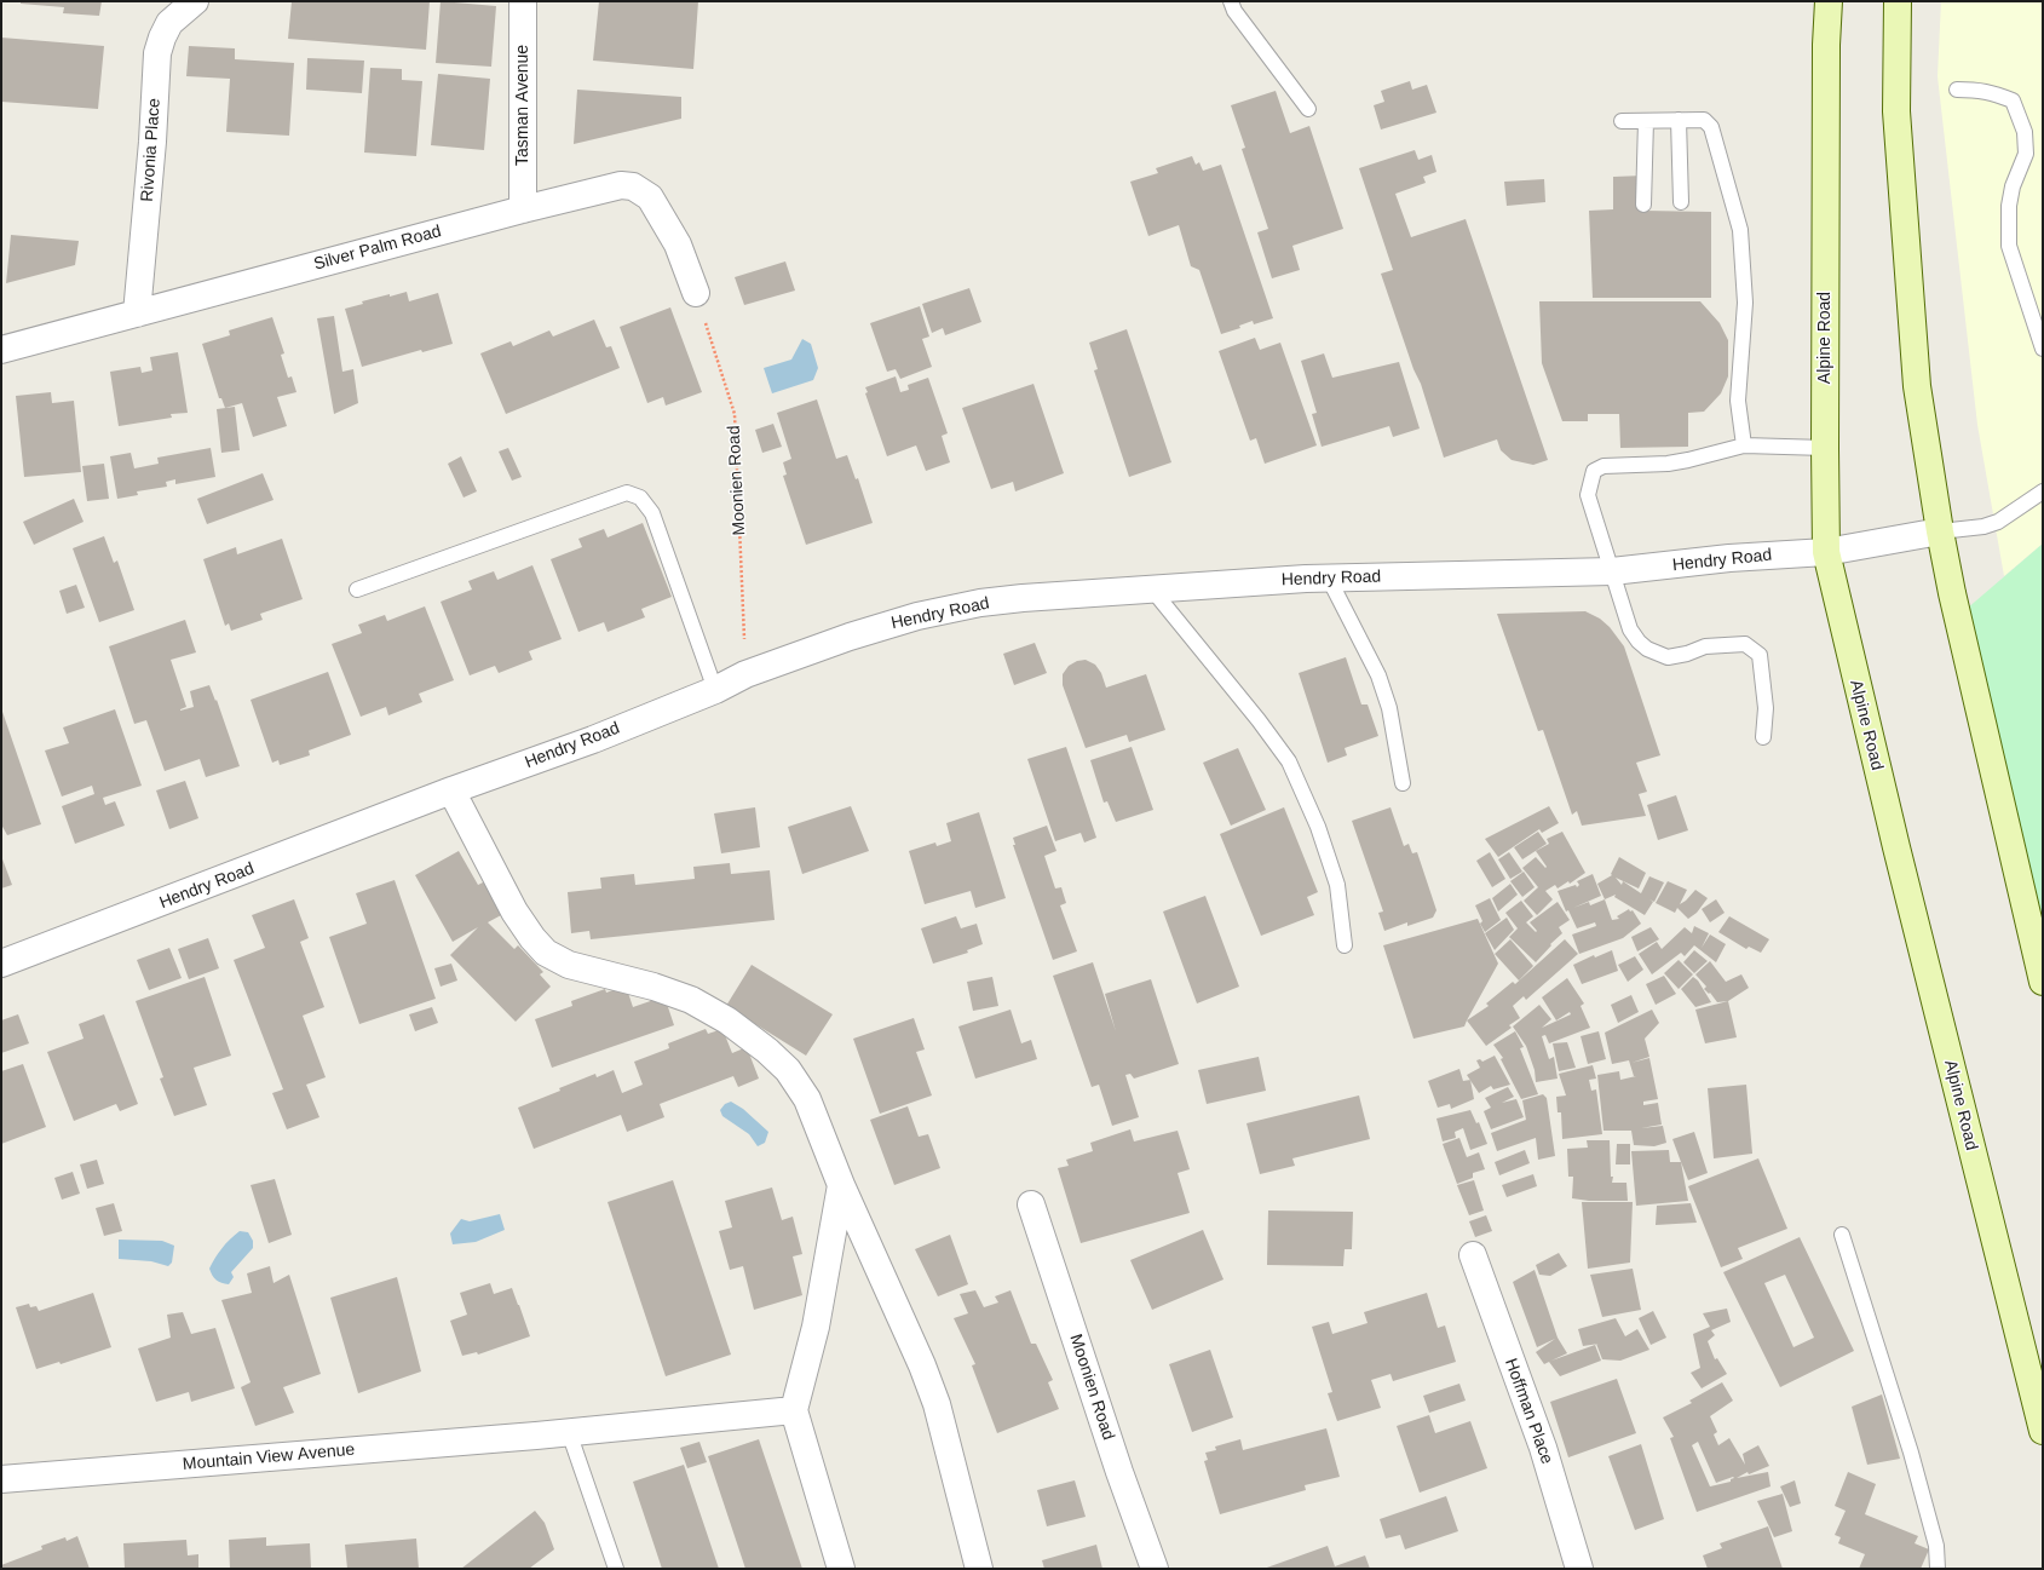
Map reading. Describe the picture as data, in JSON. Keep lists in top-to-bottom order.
{
  "streets": {
    "main road": ["Alpine Road"],
    "street": [
      "Tasman Avenue",
      "Rivonia Place",
      "Silver Palm Road",
      "Moonien Road",
      "Hendry Road",
      "Hoffman Place",
      "Mountain View Avenue"
    ]
  },
  "crossings": [
    ["Tasman Avenue", "Silver Palm Road"],
    ["Rivonia Place", "Silver Palm Road"],
    ["Silver Palm Road", "Moonien Road"],
    ["Alpine Road", "Hendry Road"],
    ["Moonien Road", "Hendry Road"]
  ]
}
